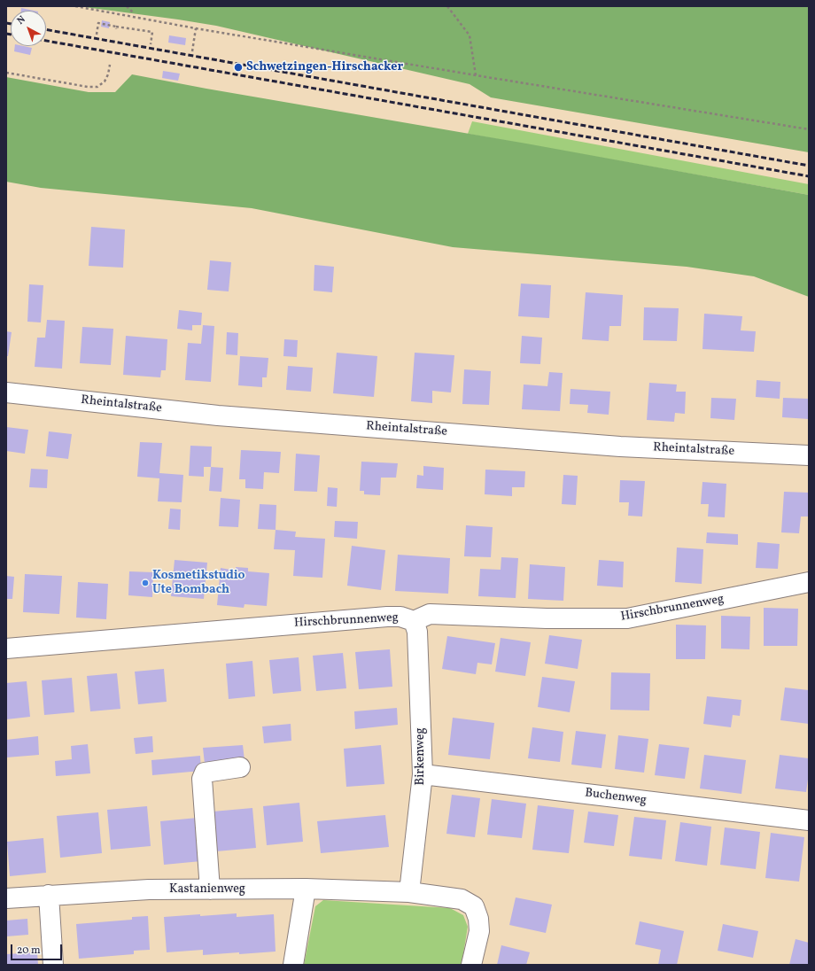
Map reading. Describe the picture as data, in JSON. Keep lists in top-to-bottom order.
{
  "streets": {
    "street": [
      "Rheintalstraße",
      "Hirschbrunnenweg",
      "Birkenweg",
      "Buchenweg",
      "Kastanienweg"
    ]
  },
  "crossings": [
    ["Hirschbrunnenweg", "Birkenweg"],
    ["Birkenweg", "Buchenweg"],
    ["Birkenweg", "Kastanienweg"]
  ],
  "places": ["Schwetzingen-Hirschacker", "Kosmetikstudio Ute Bombach"],
  "scale_bar": "20 m",
  "north": "top left"
}
